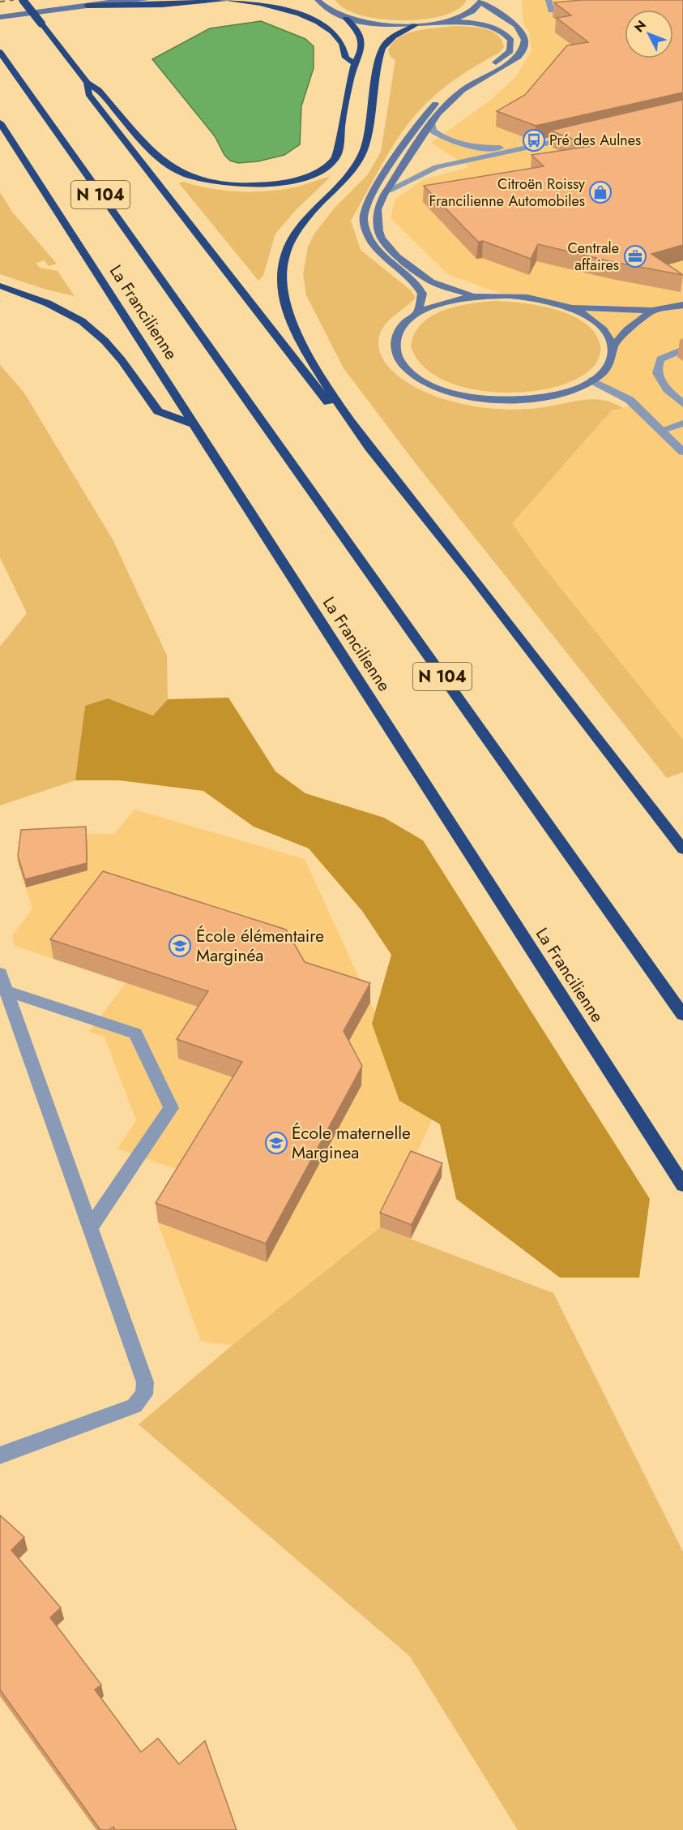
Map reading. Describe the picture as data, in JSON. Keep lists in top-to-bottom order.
{
  "streets": {
    "highway": ["N 104", "La Francilienne"]
  },
  "places": {
    "bus stop": ["Pré des Aulnes"],
    "shop": ["Citroën Roissy Francilienne Automobiles"],
    "office": ["Centrale affaires"],
    "school or university": ["École élémentaire Marginéa", "École maternelle Marginea"]
  },
  "north": "top left"
}
